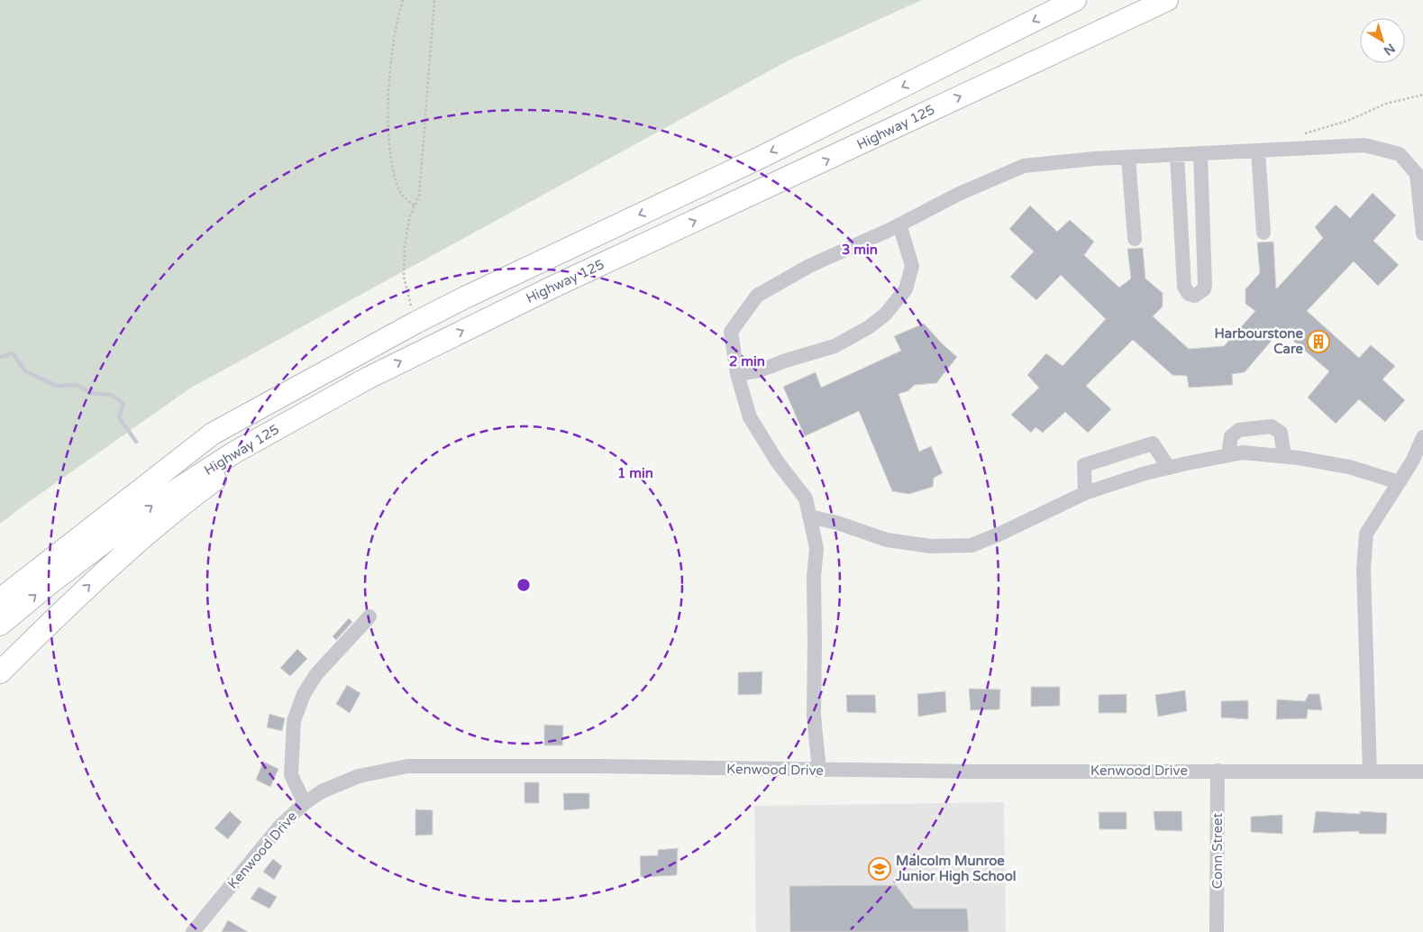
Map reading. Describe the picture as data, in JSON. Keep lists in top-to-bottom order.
{
  "streets": {
    "highway": ["Highway 125"],
    "street": ["Kenwood Drive", "Conn Street"]
  },
  "crossings": [
    ["Kenwood Drive", "Conn Street"]
  ],
  "places": {
    "building": ["Harbourstone Care"],
    "school or university": ["Malcolm Munroe Junior High School"]
  },
  "north": "bottom right",
  "rings": ["3 min", "2 min", "1 min"]
}
